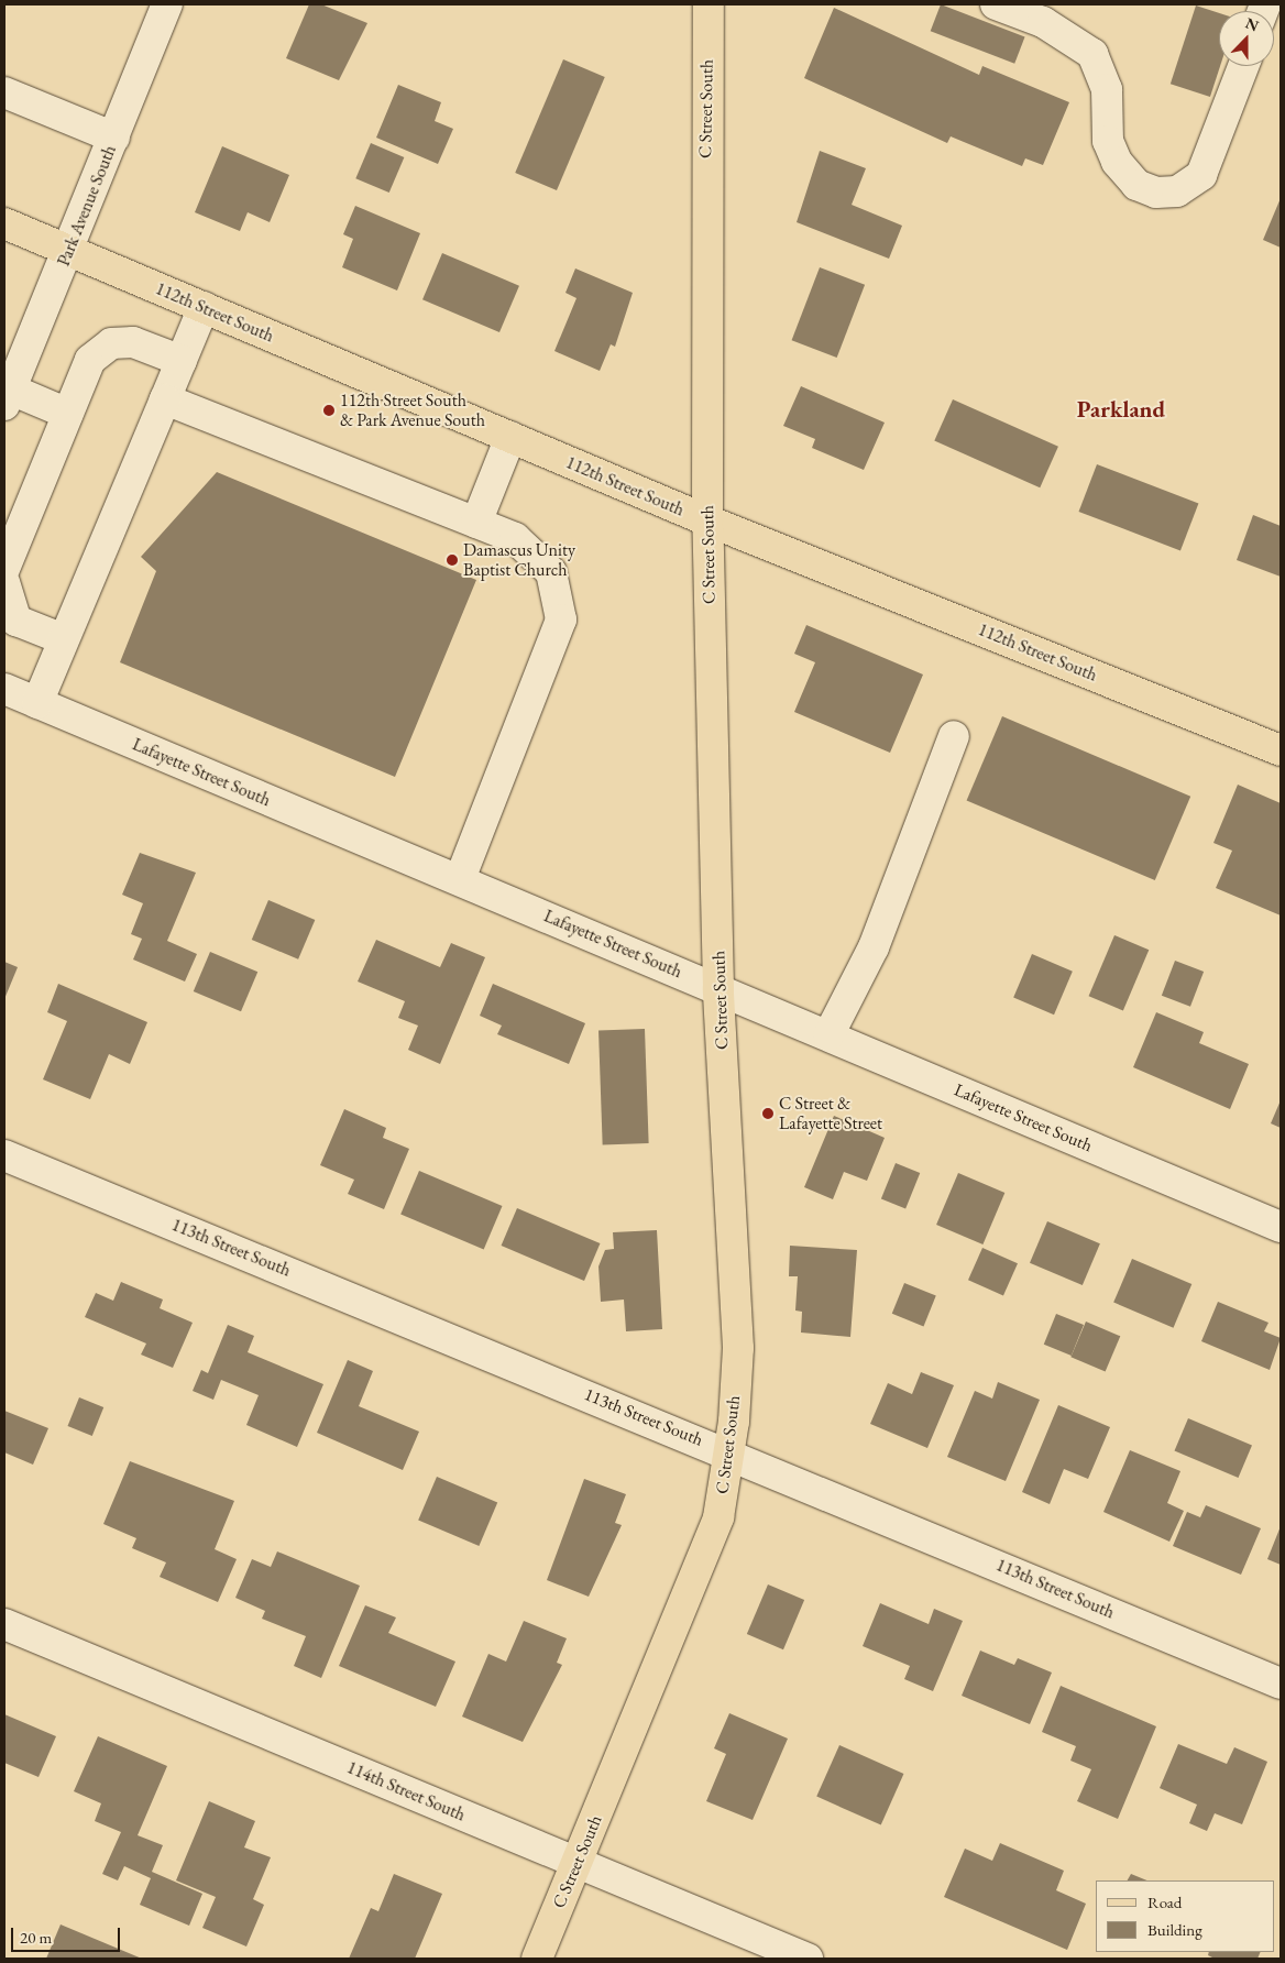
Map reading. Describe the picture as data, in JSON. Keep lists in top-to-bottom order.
{
  "streets": {
    "main road": ["C Street South", "112th Street South"],
    "street": [
      "Park Avenue South",
      "Lafayette Street South",
      "113th Street South",
      "114th Street South"
    ]
  },
  "crossings": [
    ["C Street South", "112th Street South"],
    ["C Street South", "Lafayette Street South"],
    ["C Street South", "113th Street South"],
    ["C Street South", "114th Street South"],
    ["Park Avenue South", "112th Street South"]
  ],
  "districts": ["Parkland"],
  "places": ["112th Street South & Park Avenue South", "Damascus Unity Baptist Church", "C Street & Lafayette Street"],
  "legend": ["Road", "Building"],
  "scale_bar": "20 m",
  "north": "top"
}
